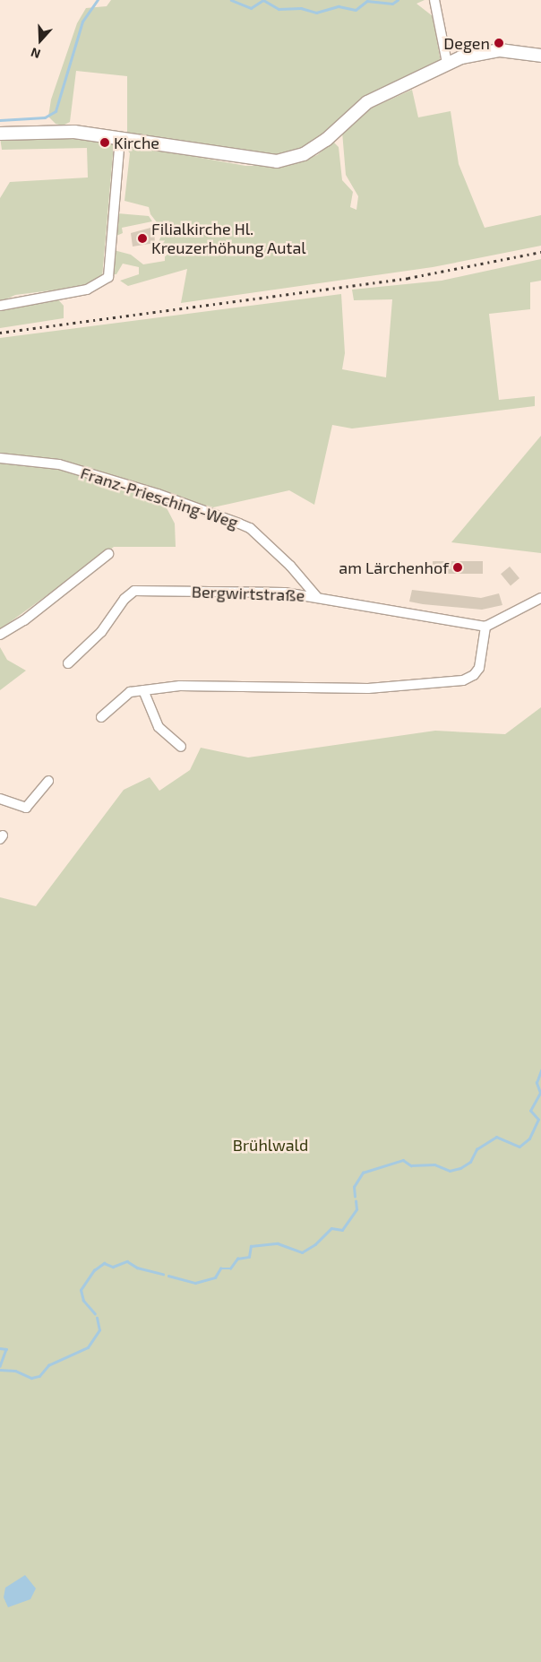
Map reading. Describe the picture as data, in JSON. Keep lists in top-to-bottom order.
{
  "streets": {
    "street": ["Franz-Priesching-Weg", "Bergwirtstraße"]
  },
  "crossings": [
    ["Franz-Priesching-Weg", "Bergwirtstraße"]
  ],
  "parks": ["Brühlwald"],
  "places": [
    "Degen",
    "Kirche",
    "Filialkirche Hl. Kreuzerhöhung Autal",
    "am Lärchenhof"
  ],
  "north": "bottom"
}
